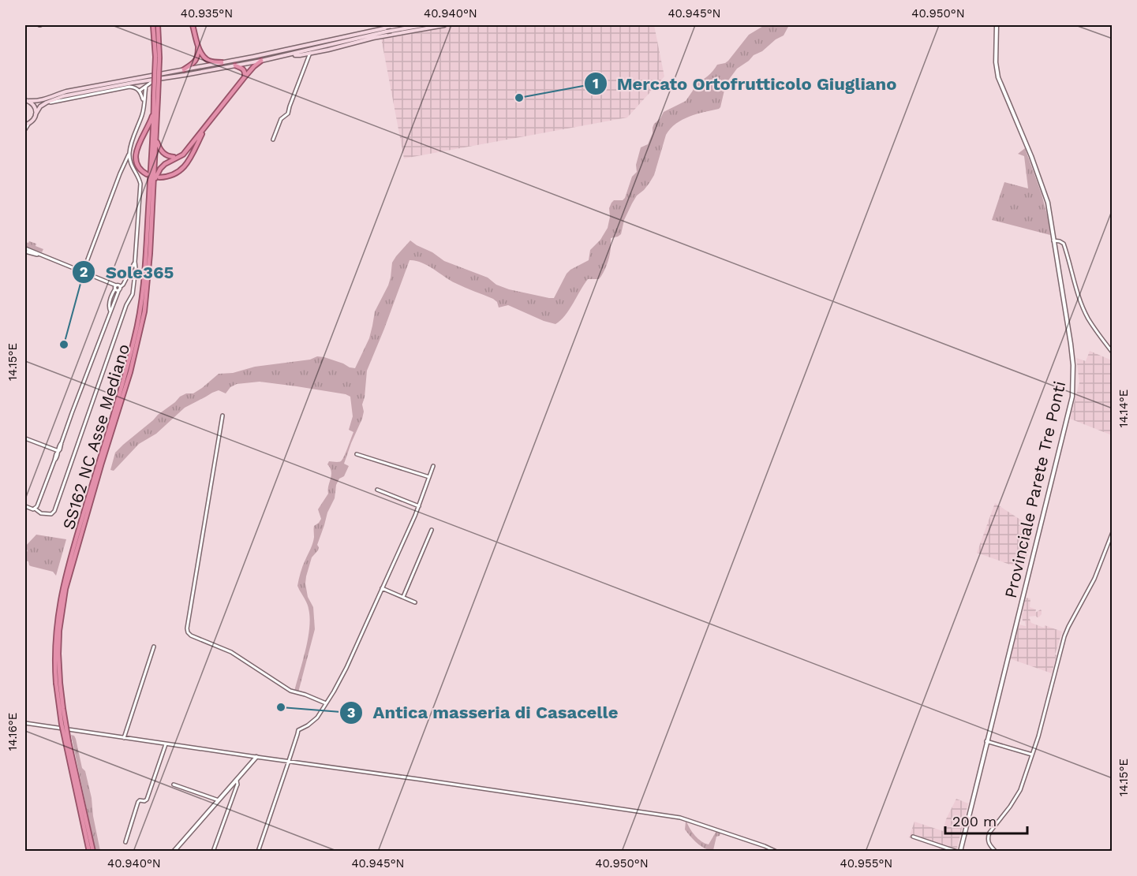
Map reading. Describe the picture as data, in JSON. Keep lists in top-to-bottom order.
{
  "streets": {
    "highway": ["SS162 NC Asse Mediano"],
    "street": ["Provinciale Parete Tre Ponti"]
  },
  "places": ["Mercato Ortofrutticolo Giugliano", "Sole365", "Antica masseria di Casacelle"],
  "scale_bar": "200 m",
  "coordinates": [
    "40.935°N",
    "40.940°N",
    "40.945°N",
    "40.950°N",
    "14.15°E",
    "14.14°E",
    "14.16°E",
    "40.955°N"
  ]
}
